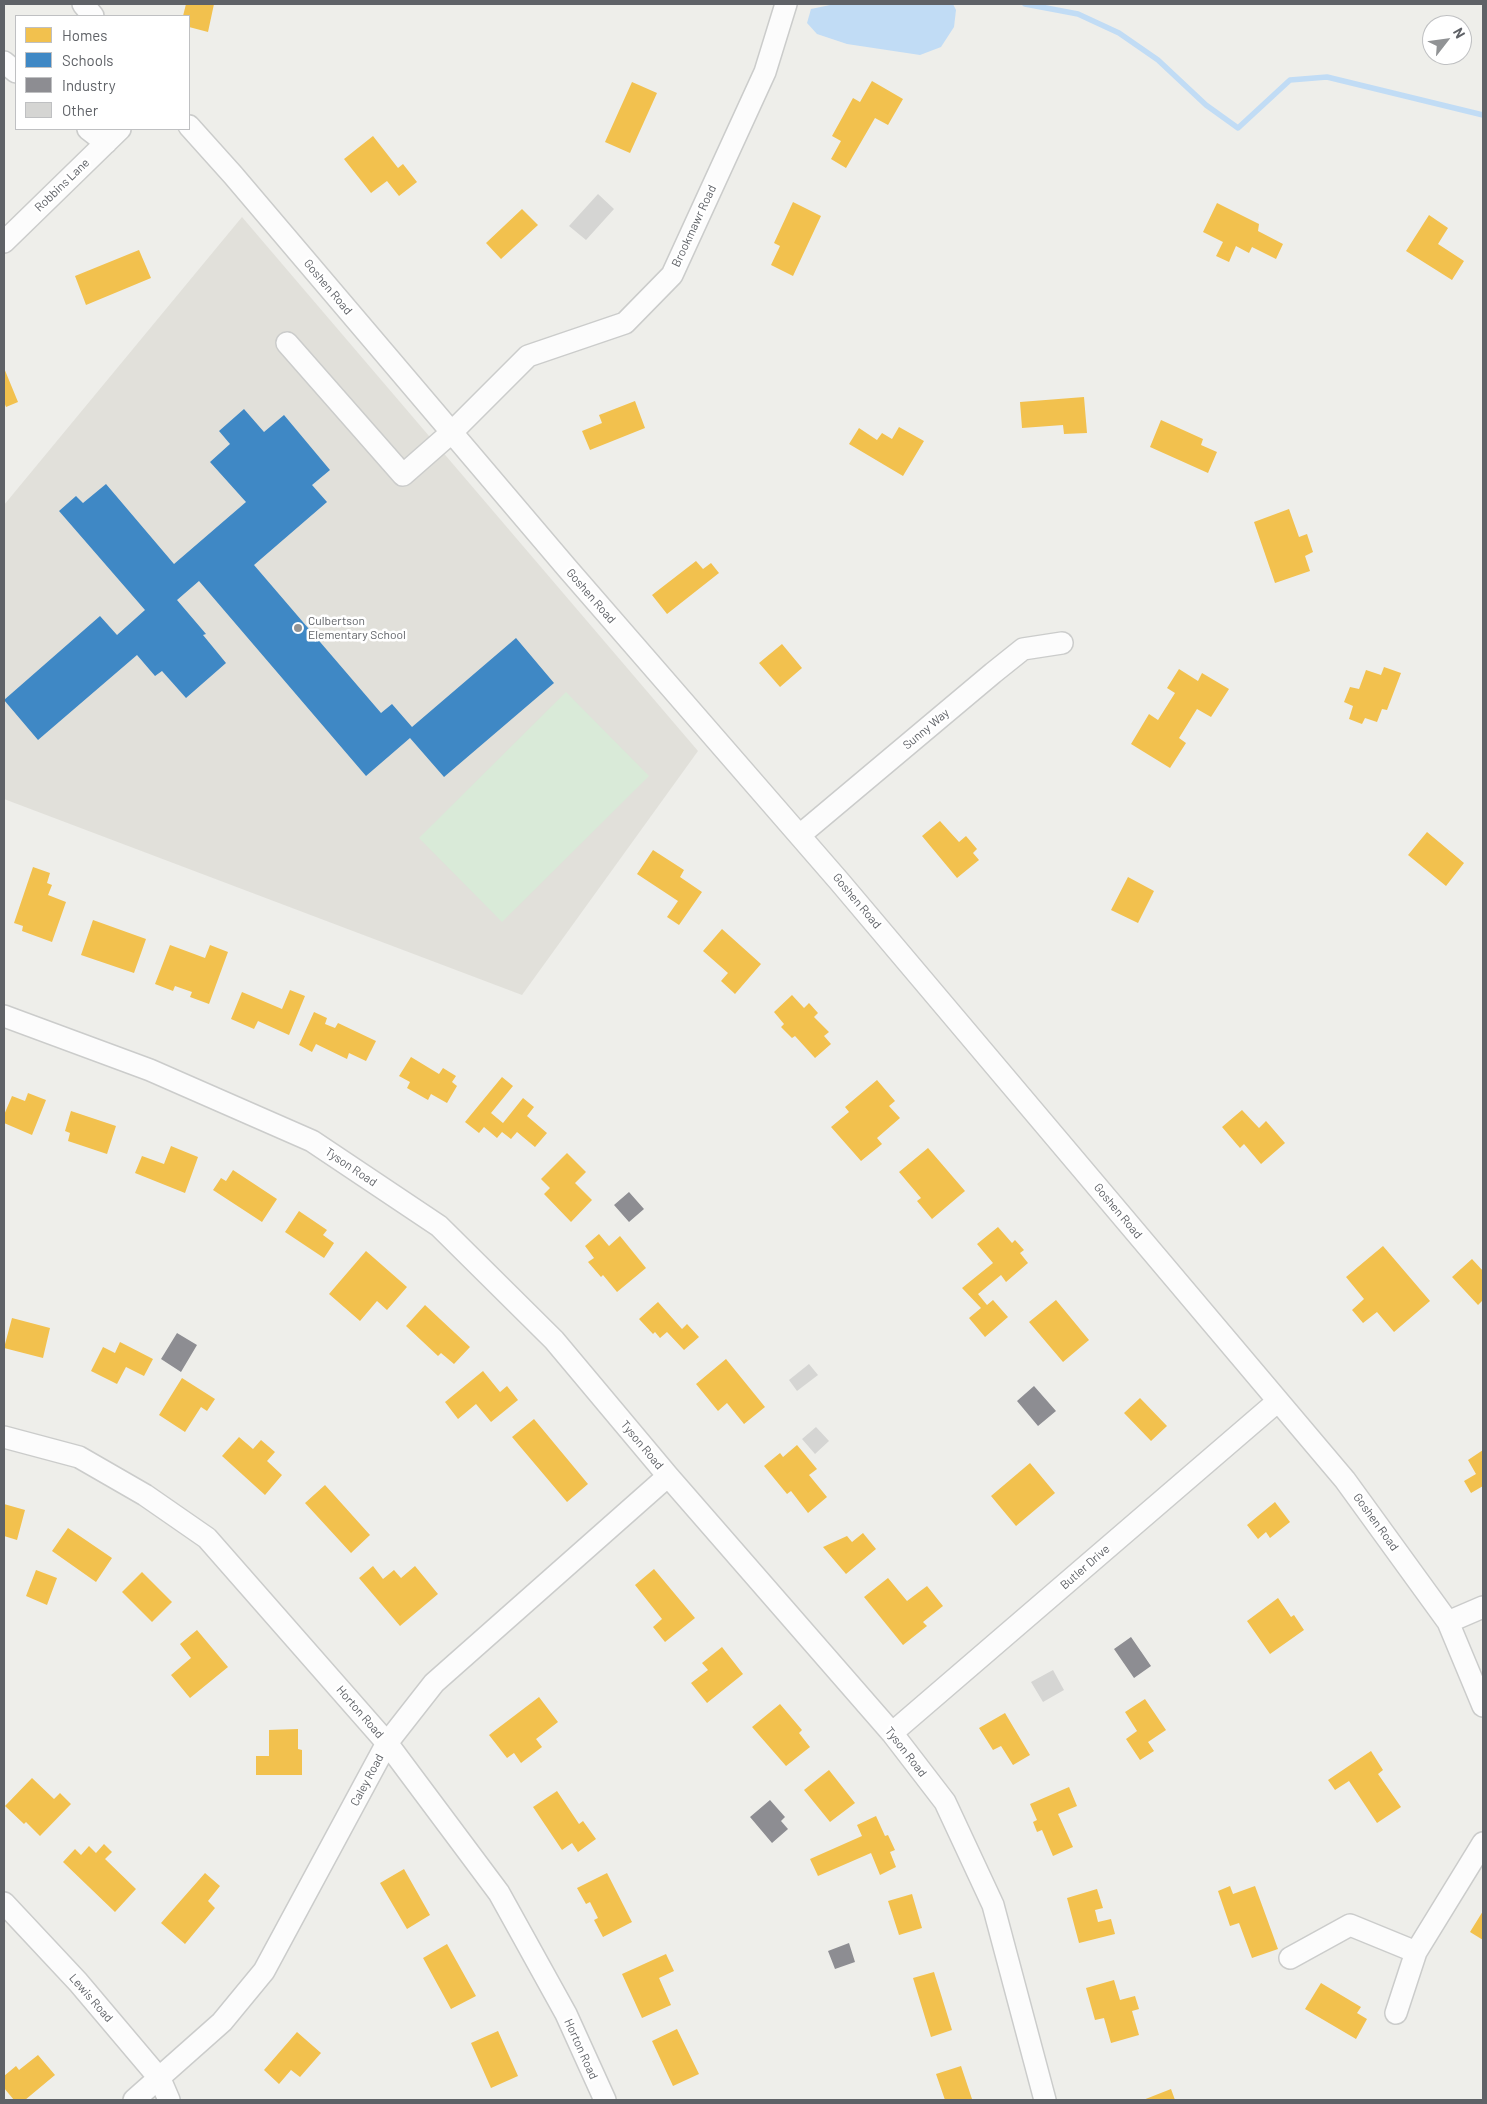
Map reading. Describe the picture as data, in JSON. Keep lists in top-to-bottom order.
{
  "streets": {
    "street": [
      "Robbins Lane",
      "Brookmawr Road",
      "Goshen Road",
      "Sunny Way",
      "Tyson Road",
      "Butler Drive",
      "Horton Road",
      "Caley Road",
      "Lewis Road"
    ]
  },
  "crossings": [
    ["Brookmawr Road", "Goshen Road"],
    ["Goshen Road", "Sunny Way"],
    ["Goshen Road", "Butler Drive"],
    ["Tyson Road", "Butler Drive"],
    ["Tyson Road", "Caley Road"],
    ["Horton Road", "Caley Road"],
    ["Caley Road", "Lewis Road"]
  ],
  "places": ["Culbertson Elementary School"],
  "legend": [
    "Homes",
    "Schools",
    "Industry",
    "Other"
  ],
  "north": "top right"
}
